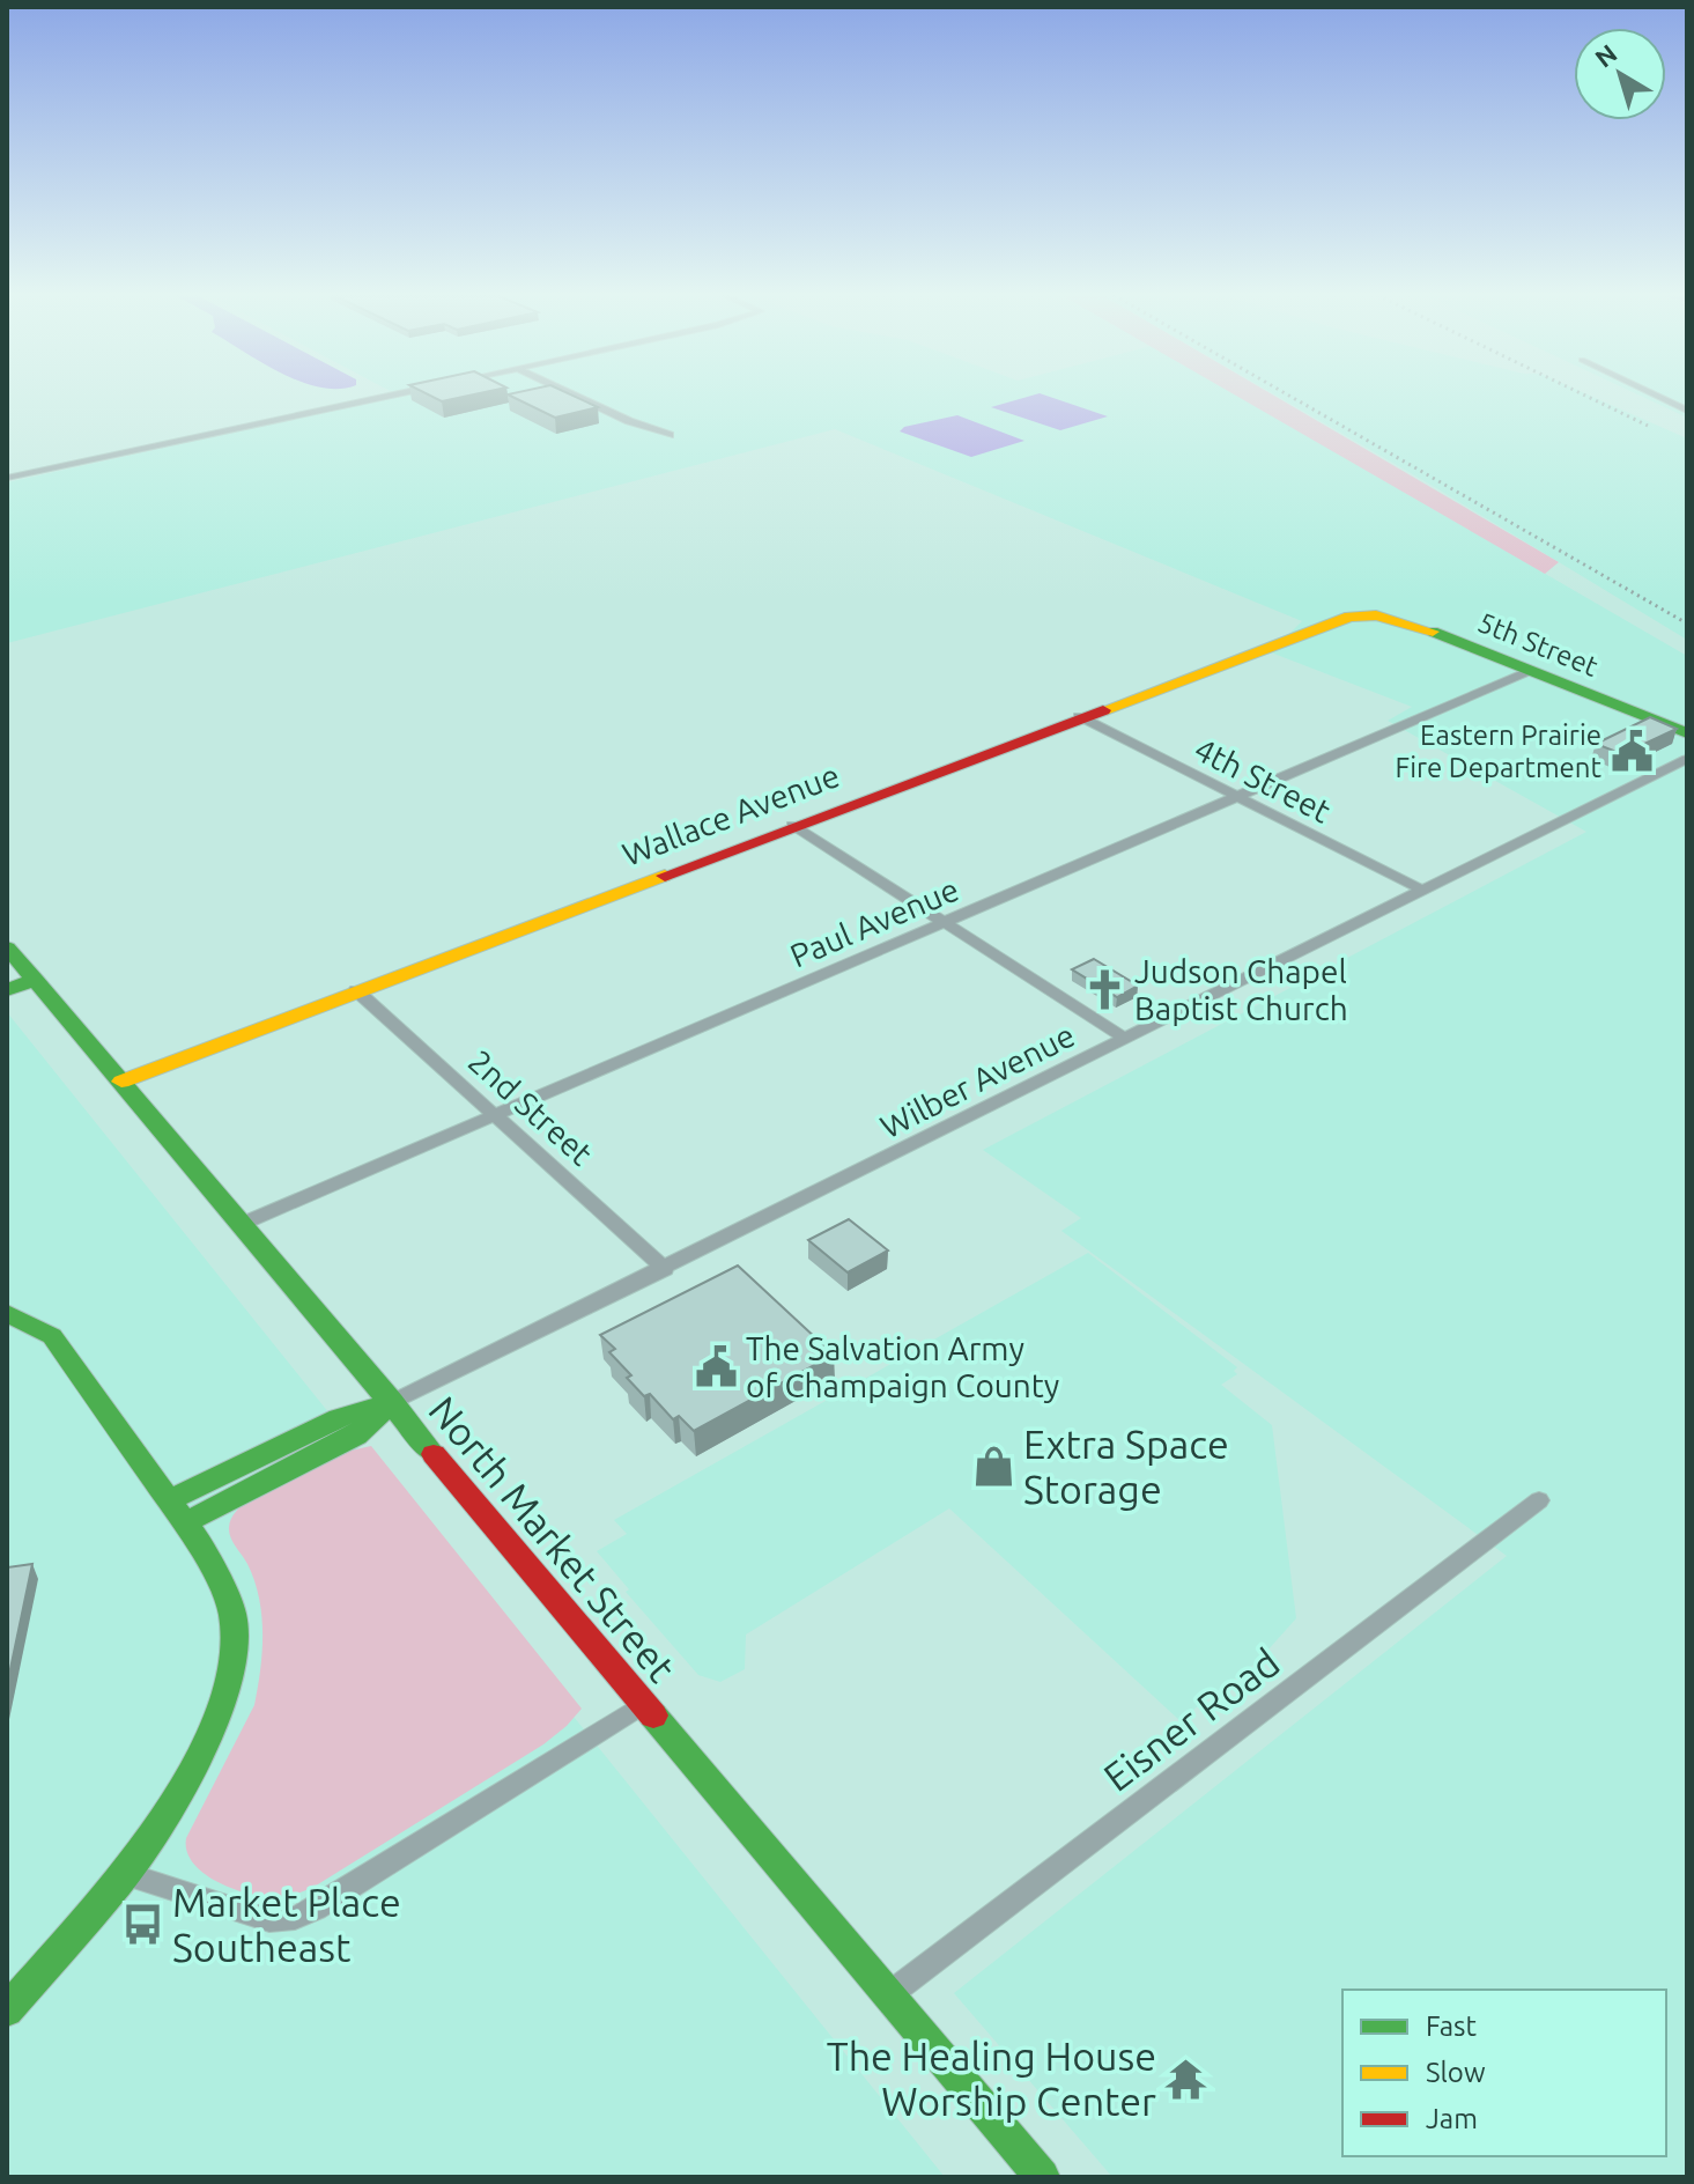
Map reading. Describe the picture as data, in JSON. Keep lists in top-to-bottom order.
{
  "streets": {
    "street": [
      "5th Street",
      "4th Street",
      "Wallace Avenue",
      "Paul Avenue",
      "Wilber Avenue",
      "2nd Street",
      "North Market Street",
      "Eisner Road"
    ]
  },
  "crossings": [
    ["5th Street", "Wallace Avenue"],
    ["5th Street", "Paul Avenue"],
    ["4th Street", "Wallace Avenue"],
    ["4th Street", "Paul Avenue"],
    ["4th Street", "Wilber Avenue"],
    ["Wallace Avenue", "2nd Street"],
    ["Wallace Avenue", "North Market Street"],
    ["Paul Avenue", "2nd Street"],
    ["Paul Avenue", "North Market Street"],
    ["Wilber Avenue", "2nd Street"],
    ["Wilber Avenue", "North Market Street"],
    ["North Market Street", "Eisner Road"]
  ],
  "places": {
    "public building": ["Eastern Prairie Fire Department", "The Salvation Army of Champaign County"],
    "church": ["Judson Chapel Baptist Church"],
    "shop": ["Extra Space Storage"],
    "bus stop": ["Market Place Southeast"],
    "temple": ["The Healing House Worship Center"]
  },
  "legend": ["Fast", "Slow", "Jam"],
  "north": "top left"
}
